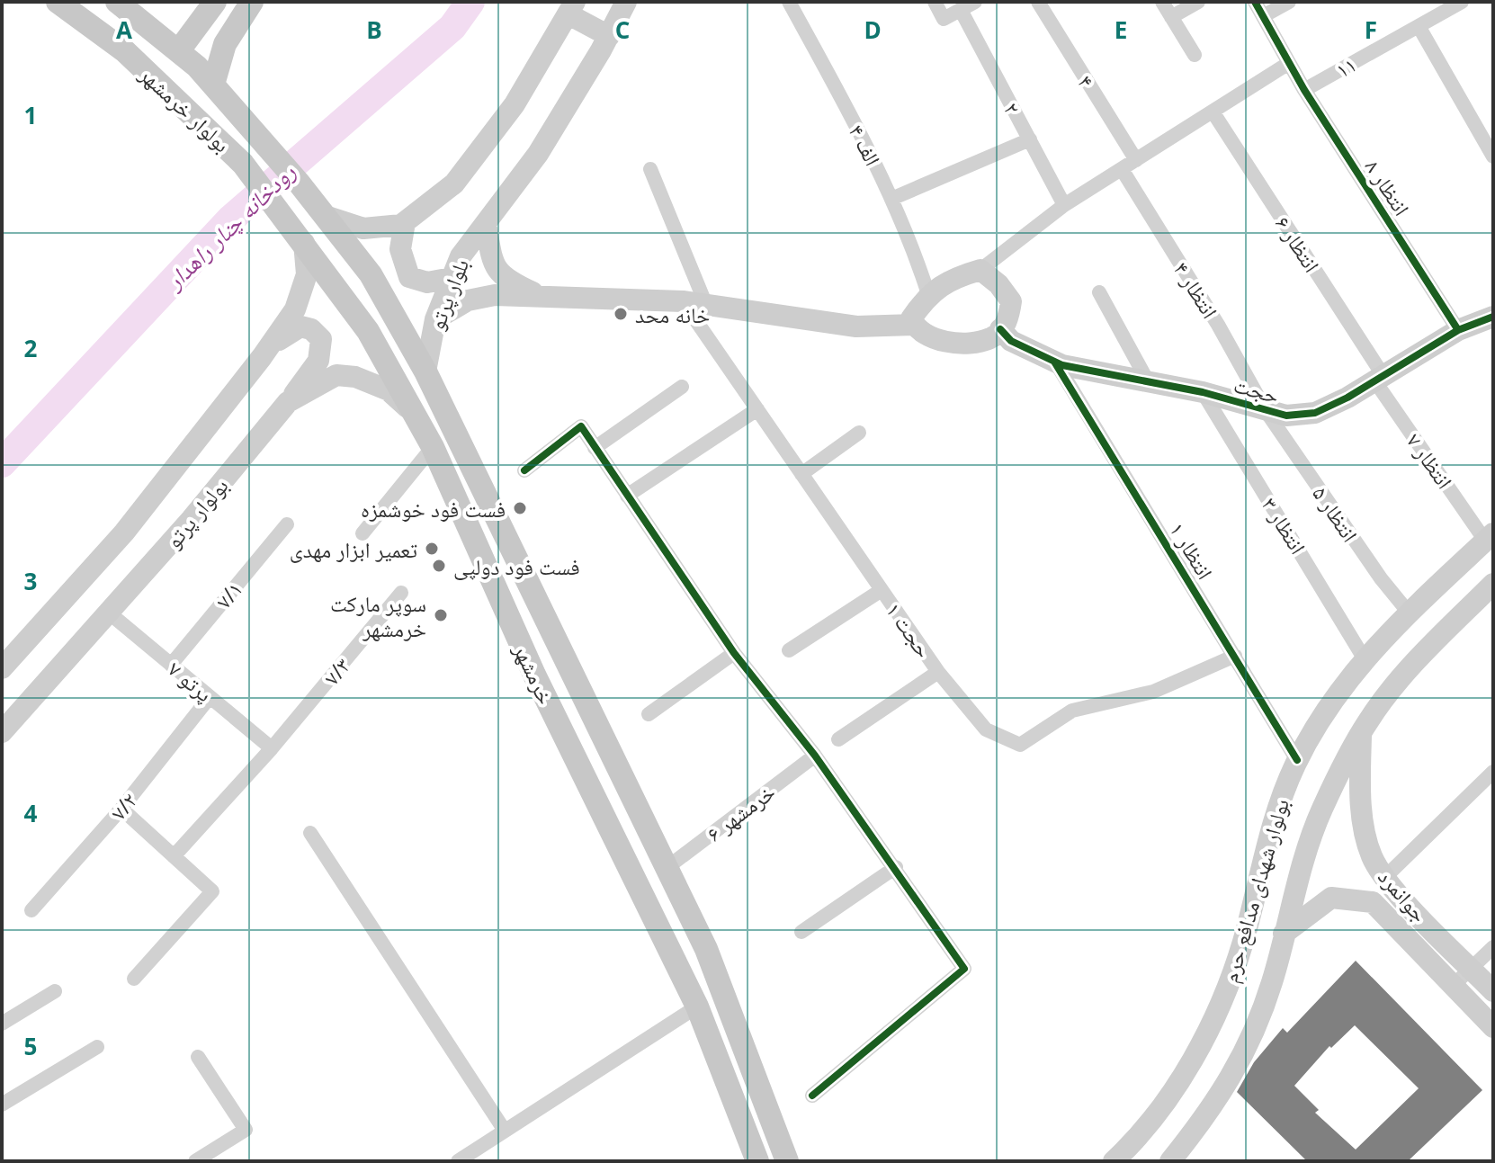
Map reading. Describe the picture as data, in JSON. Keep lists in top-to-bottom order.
{
  "streets": {
    "main road": [
      "بولوار خرمشهر",
      "بلوار پرتو",
      "حجت",
      "بولوار پرتو",
      "خرمشهر",
      "بولوار شهدای مدافع حرم",
      "جوانمرد"
    ],
    "street": [
      "۱۱",
      "۴",
      "۲",
      "۴ الف",
      "انتظار ۸",
      "انتظار ۶",
      "انتظار ۴",
      "انتظار ۷",
      "انتظار ۵",
      "انتظار ۳",
      "انتظار ۱",
      "۷/۱",
      "حجت ۱",
      "۷/۳",
      "پرتو ۷",
      "۷/۲",
      "خرمشهر ۶"
    ]
  },
  "crossings": [
    ["۱۱", "انتظار ۸"],
    ["بولوار خرمشهر", "خرمشهر"],
    ["۴ الف", "حجت"],
    ["انتظار ۸", "حجت"],
    ["انتظار ۶", "حجت"],
    ["انتظار ۶", "انتظار ۷"],
    ["انتظار ۴", "حجت"],
    ["انتظار ۴", "انتظار ۵"],
    ["بلوار پرتو", "خرمشهر"],
    ["حجت", "انتظار ۷"],
    ["حجت", "انتظار ۵"],
    ["حجت", "انتظار ۳"],
    ["حجت", "انتظار ۱"],
    ["انتظار ۷", "بولوار شهدای مدافع حرم"],
    ["بولوار پرتو", "خرمشهر"],
    ["بولوار پرتو", "پرتو ۷"],
    ["انتظار ۵", "بولوار شهدای مدافع حرم"],
    ["انتظار ۳", "بولوار شهدای مدافع حرم"],
    ["انتظار ۱", "حجت ۱"],
    ["انتظار ۱", "بولوار شهدای مدافع حرم"],
    ["۷/۱", "پرتو ۷"],
    ["۷/۳", "پرتو ۷"],
    ["خرمشهر", "خرمشهر ۶"],
    ["پرتو ۷", "۷/۲"],
    ["بولوار شهدای مدافع حرم", "جوانمرد"]
  ],
  "water": ["رودخانه چنار راهدار"],
  "places": [
    "خانه محد",
    "فست فود خوشمزه",
    "تعمیر ابزار مهدی",
    "فست فود دولپی",
    "سوپر مارکت خرمشهر"
  ],
  "grid": {
    "columns": [
      "A",
      "B",
      "C",
      "D",
      "E",
      "F"
    ],
    "rows": [
      "1",
      "2",
      "3",
      "4",
      "5"
    ]
  }
}
